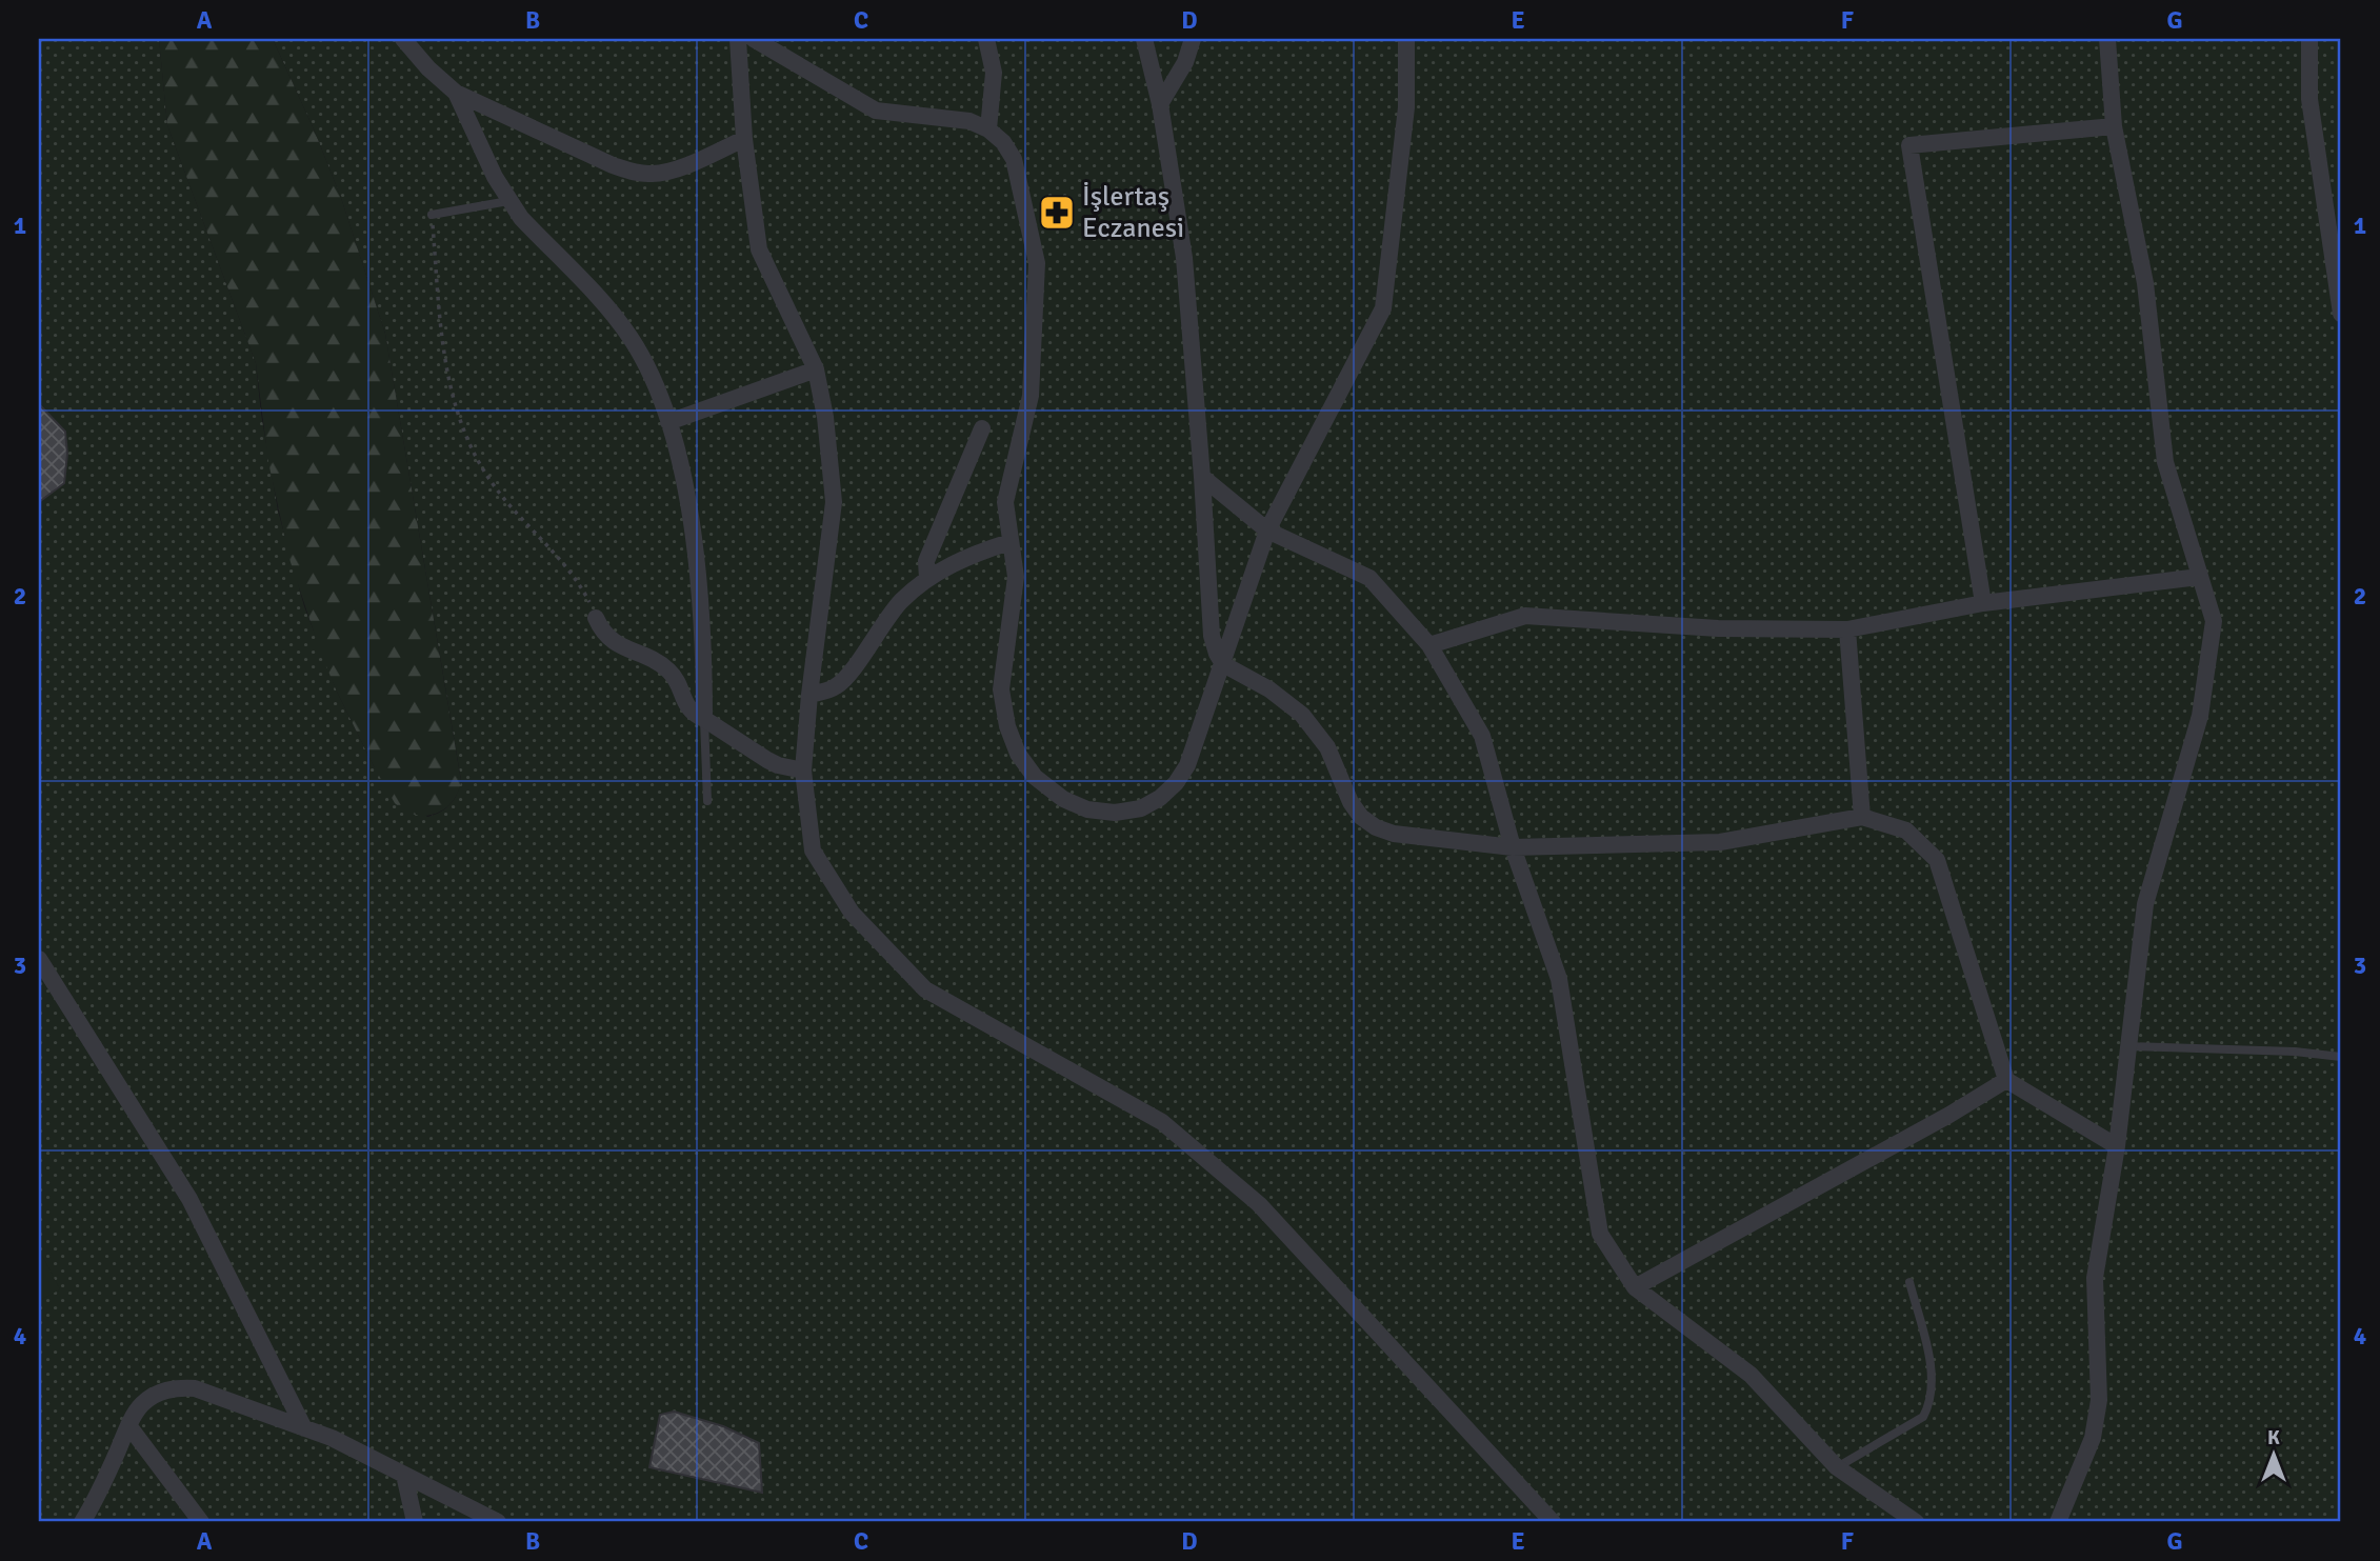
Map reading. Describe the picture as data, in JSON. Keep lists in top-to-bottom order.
{
  "places": {
    "pharmacy": ["İşlertaş Eczanesi"]
  },
  "north": "top",
  "grid": {
    "columns": [
      "A",
      "B",
      "C",
      "D",
      "E",
      "F",
      "G"
    ],
    "rows": [
      "1",
      "2",
      "3",
      "4"
    ]
  }
}
